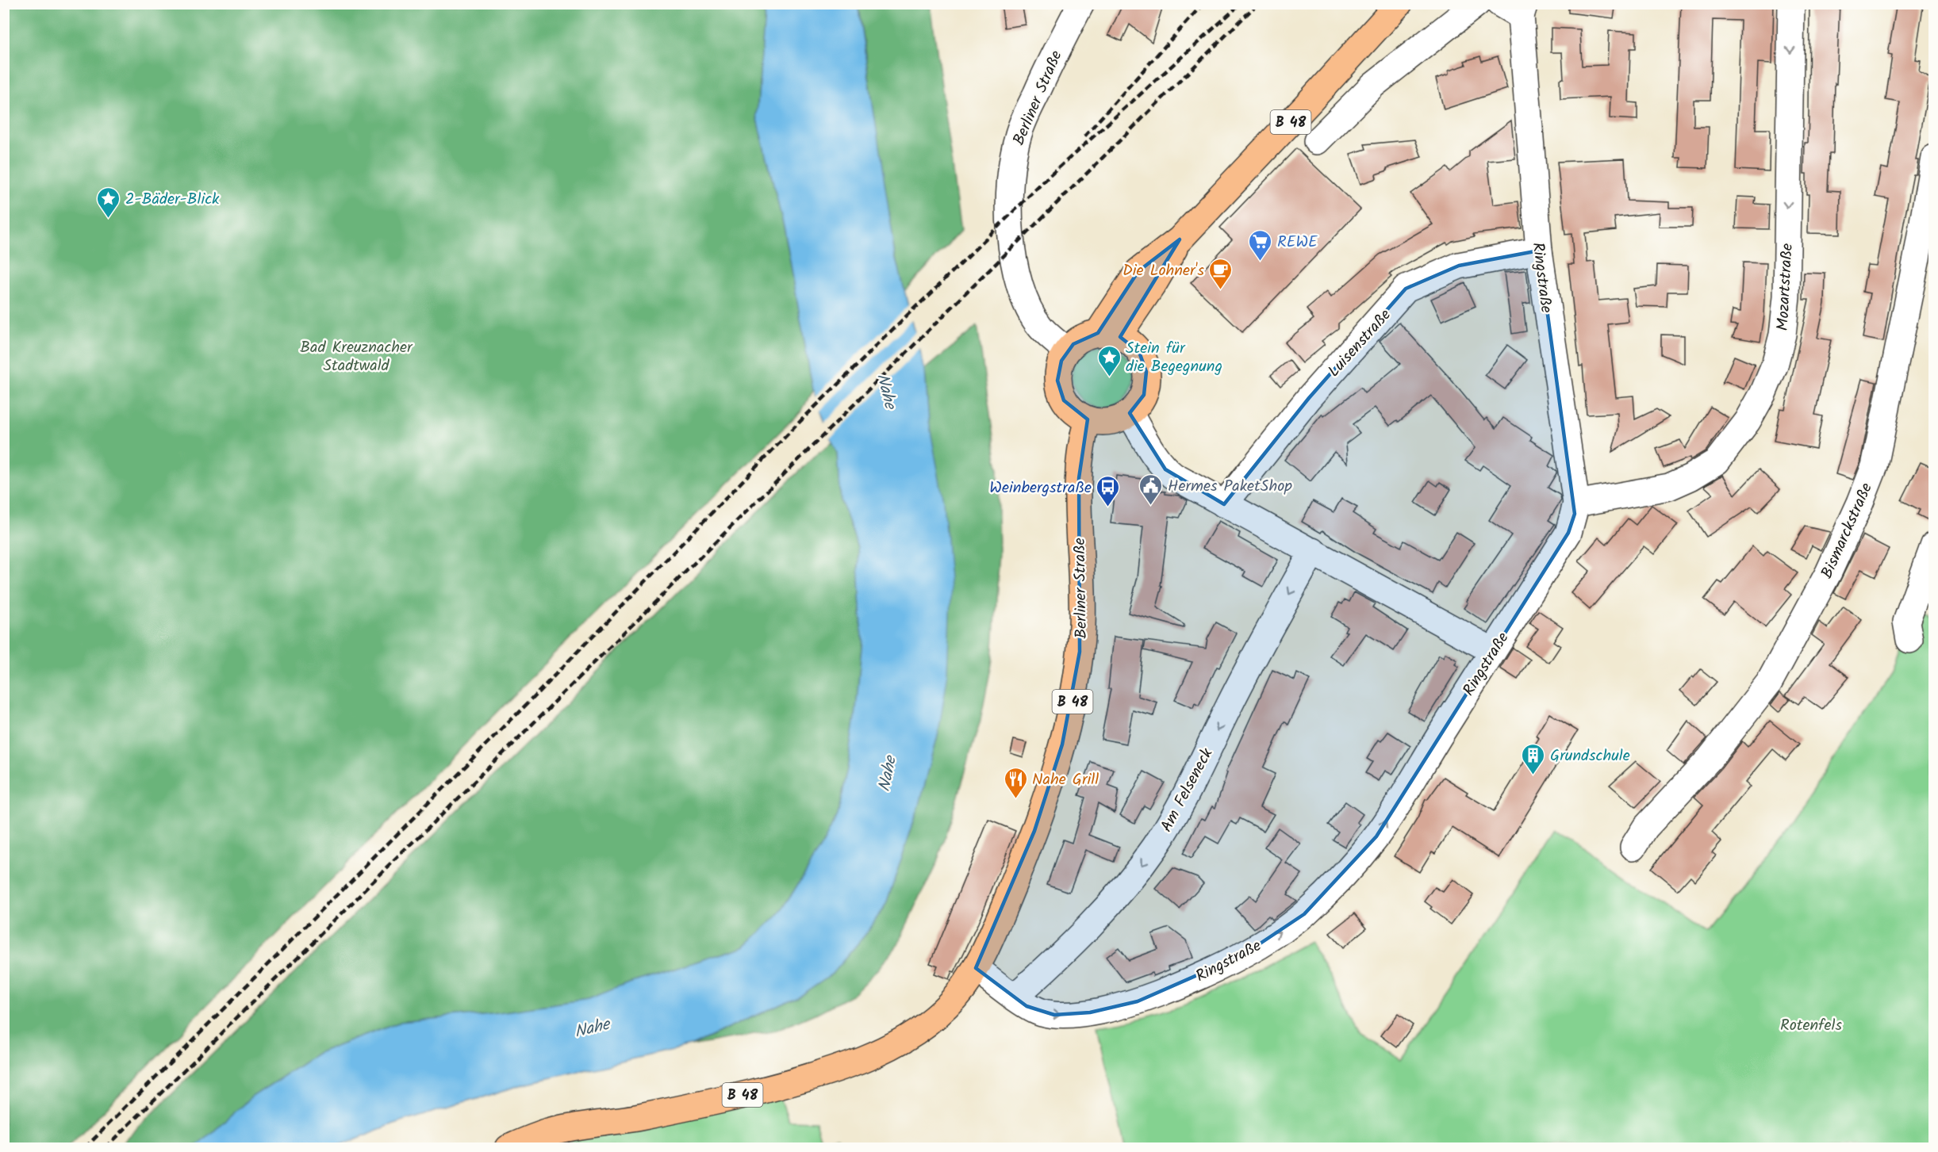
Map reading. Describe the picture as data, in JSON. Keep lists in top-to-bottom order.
{
  "streets": {
    "main road": ["Berliner Straße", "B 48"],
    "street": [
      "Ringstraße",
      "Mozartstraße",
      "Luisenstraße",
      "Bismarckstraße",
      "Am Felseneck"
    ]
  },
  "crossings": [
    ["Berliner Straße", "B 48"],
    ["Berliner Straße", "Ringstraße"],
    ["B 48", "Ringstraße"],
    ["Ringstraße", "Mozartstraße"],
    ["Ringstraße", "Luisenstraße"],
    ["Ringstraße", "Am Felseneck"]
  ],
  "one_way": ["Ringstraße", "Mozartstraße", "Am Felseneck"],
  "water": ["Nahe"],
  "parks": ["Bad Kreuznacher Stadtwald", "Rotenfels"],
  "places": {
    "place": ["2-Bäder-Blick", "Stein für die Begegnung"],
    "supermarket": ["REWE"],
    "cafe": ["Die Lohner's"],
    "public building": ["Hermes PaketShop"],
    "bus stop": ["Weinbergstraße"],
    "building": ["Grundschule"],
    "restaurant": ["Nahe Grill"]
  }
}
